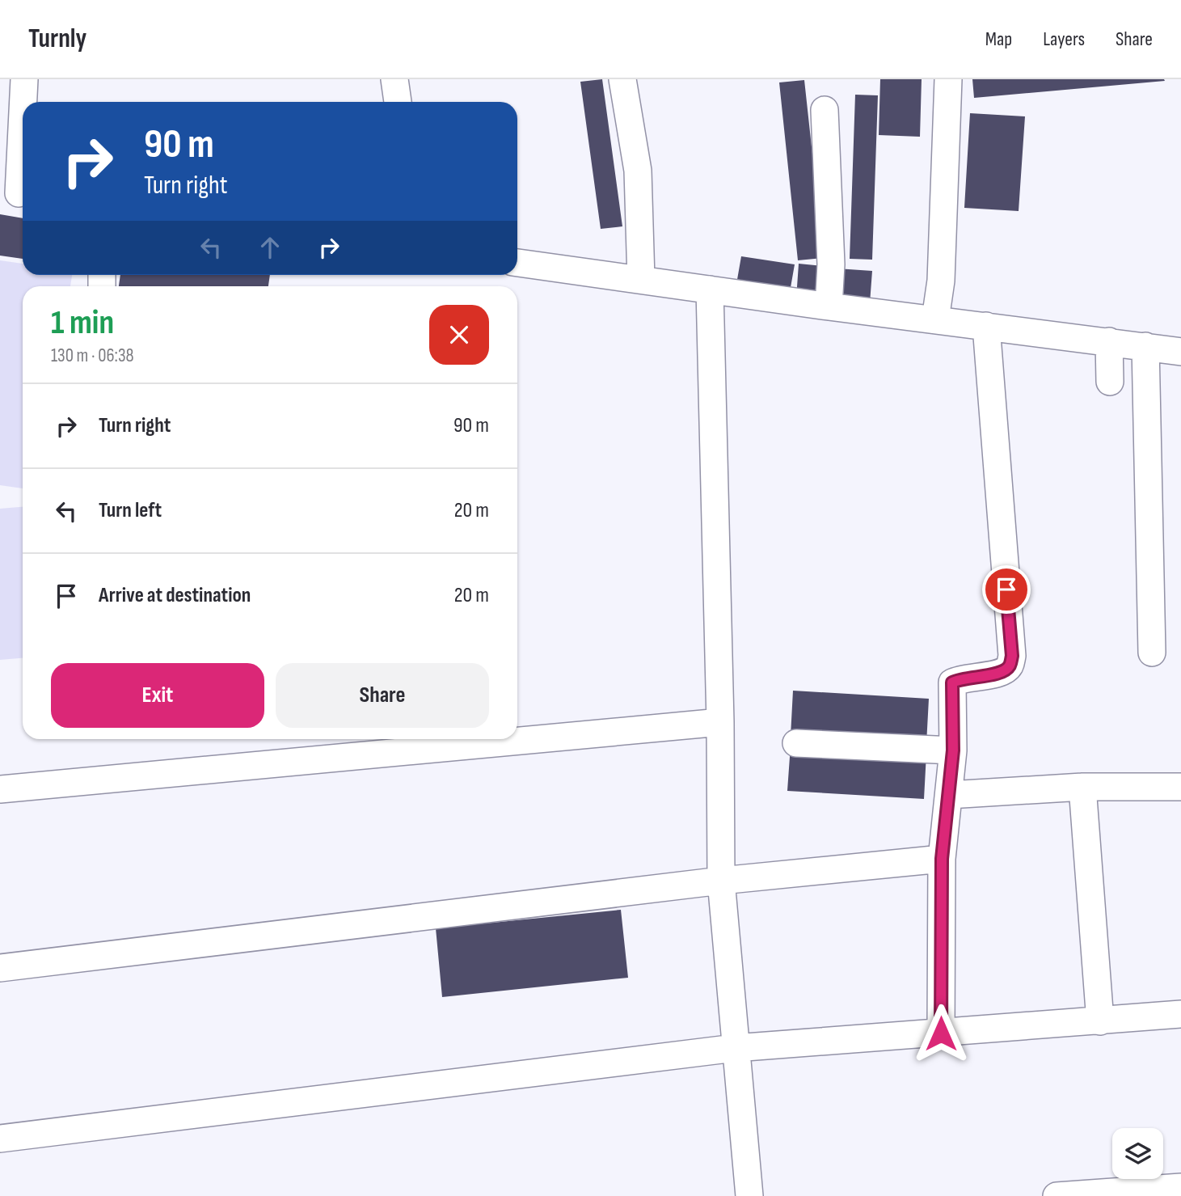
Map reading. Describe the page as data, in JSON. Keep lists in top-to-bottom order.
{
  "page": {
    "header": "Turnly",
    "nav": ["Map", "Layers", "Share"],
    "turn": ["90 m", "Turn right"],
    "heading": ["1 min", "130 m · 06:38"],
    "list": [
      {
        "name": "Turn right",
        "value": "90 m"
      },
      {
        "name": "Turn left",
        "value": "20 m"
      },
      {
        "name": "Arrive at destination",
        "value": "20 m"
      }
    ],
    "buttons": ["Exit", "Share"]
  }
}
